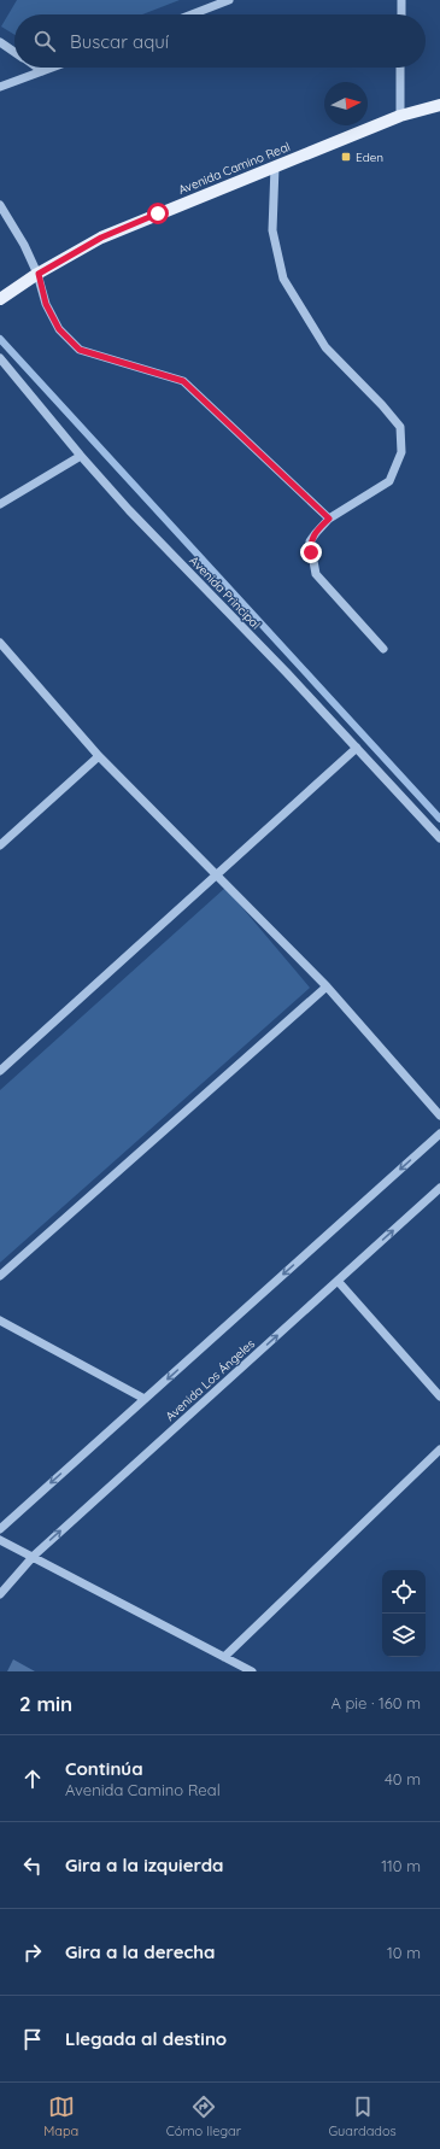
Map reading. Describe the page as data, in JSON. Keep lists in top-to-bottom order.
{
  "streets": {
    "main road": ["Avenida Camino Real"],
    "street": ["Avenida Principal", "Avenida Los Ángeles"]
  },
  "places": {
    "transit": ["Eden"]
  },
  "north": "right",
  "page": {
    "search": "Buscar aquí",
    "heading": ["2 min", "A pie · 160 m"],
    "list": [
      ["Continúa", "Avenida Camino Real", "40 m"],
      ["Gira a la izquierda", "110 m"],
      ["Gira a la derecha", "10 m"],
      "Llegada al destino"
    ],
    "nav": ["Mapa", "Cómo llegar", "Guardados"]
  }
}
